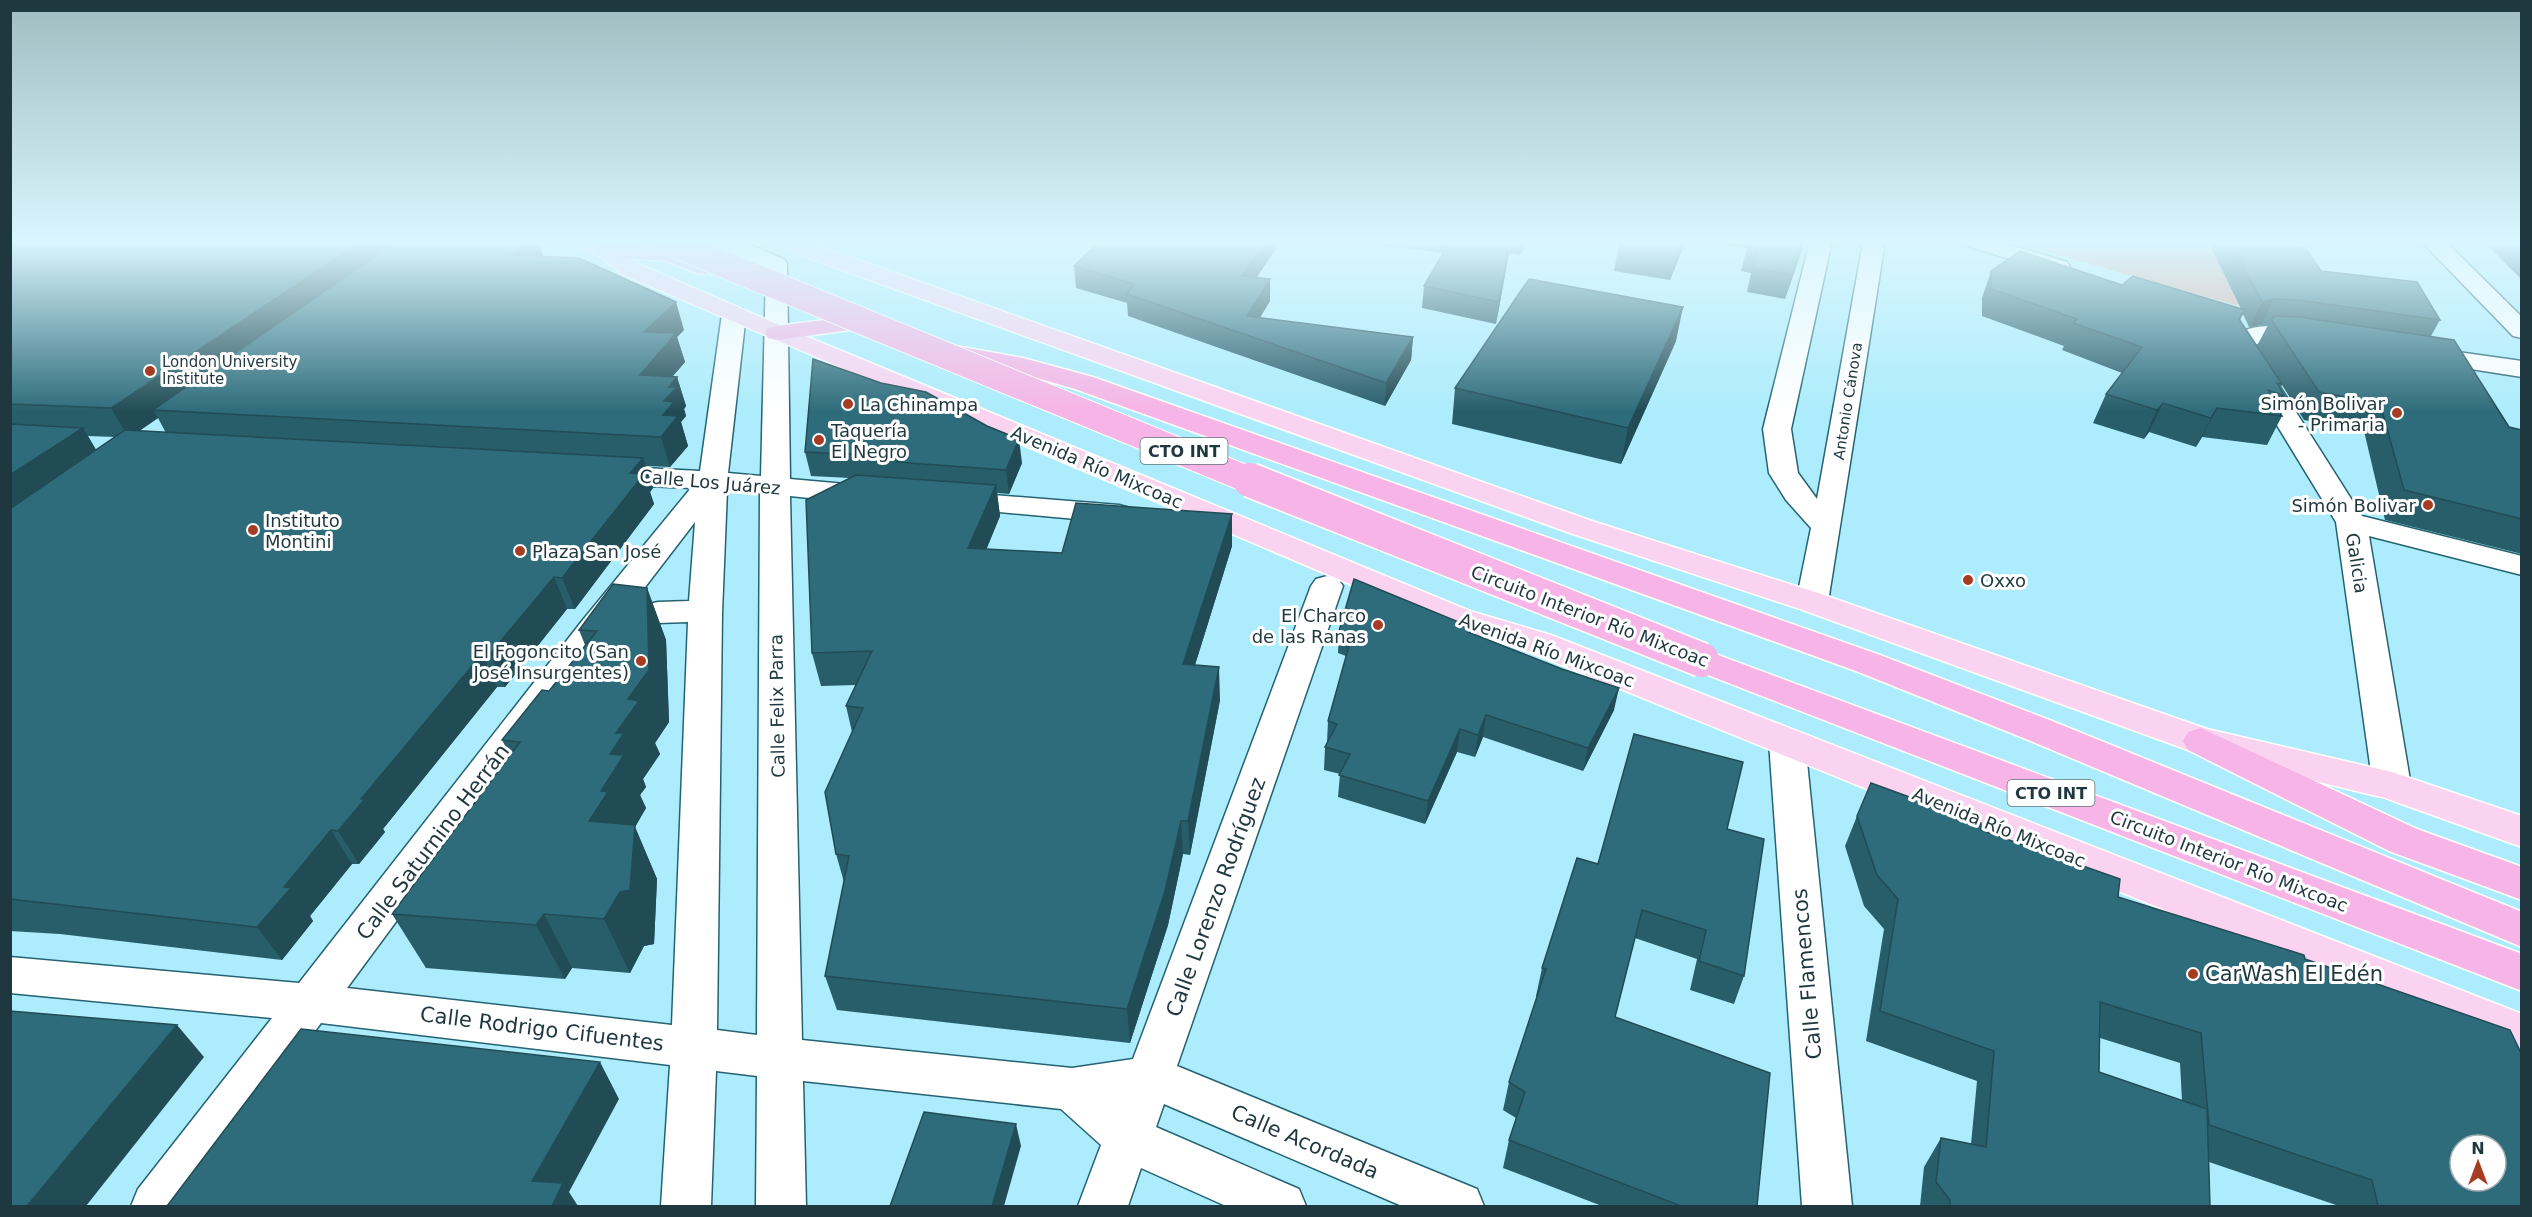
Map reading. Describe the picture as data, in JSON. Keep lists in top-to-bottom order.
{
  "streets": {
    "highway": ["CTO INT", "Circuito Interior Río Mixcoac"],
    "main road": ["Avenida Río Mixcoac"],
    "street": [
      "Antonio Cánova",
      "Calle Los Juárez",
      "Galicia",
      "Calle Felix Parra",
      "Calle Saturnino Herrán",
      "Calle Lorenzo Rodríguez",
      "Calle Flamencos",
      "Calle Rodrigo Cifuentes",
      "Calle Acordada"
    ]
  },
  "crossings": [
    ["Avenida Río Mixcoac", "Calle Felix Parra"],
    ["Avenida Río Mixcoac", "Calle Flamencos"],
    ["Calle Los Juárez", "Calle Felix Parra"],
    ["Calle Los Juárez", "Calle Saturnino Herrán"],
    ["Calle Felix Parra", "Calle Rodrigo Cifuentes"],
    ["Calle Saturnino Herrán", "Calle Rodrigo Cifuentes"],
    ["Calle Lorenzo Rodríguez", "Calle Rodrigo Cifuentes"],
    ["Calle Lorenzo Rodríguez", "Calle Acordada"],
    ["Calle Rodrigo Cifuentes", "Calle Acordada"]
  ],
  "places": [
    "London University Institute",
    "La Chinampa",
    "Simón Bolivar - Primaria",
    "Taquería El Negro",
    "Simón Bolivar",
    "Instituto Montini",
    "Plaza San José",
    "Oxxo",
    "El Charco de las Ranas",
    "El Fogoncito (San José Insurgentes)",
    "CarWash El Edén"
  ],
  "north": "top"
}
